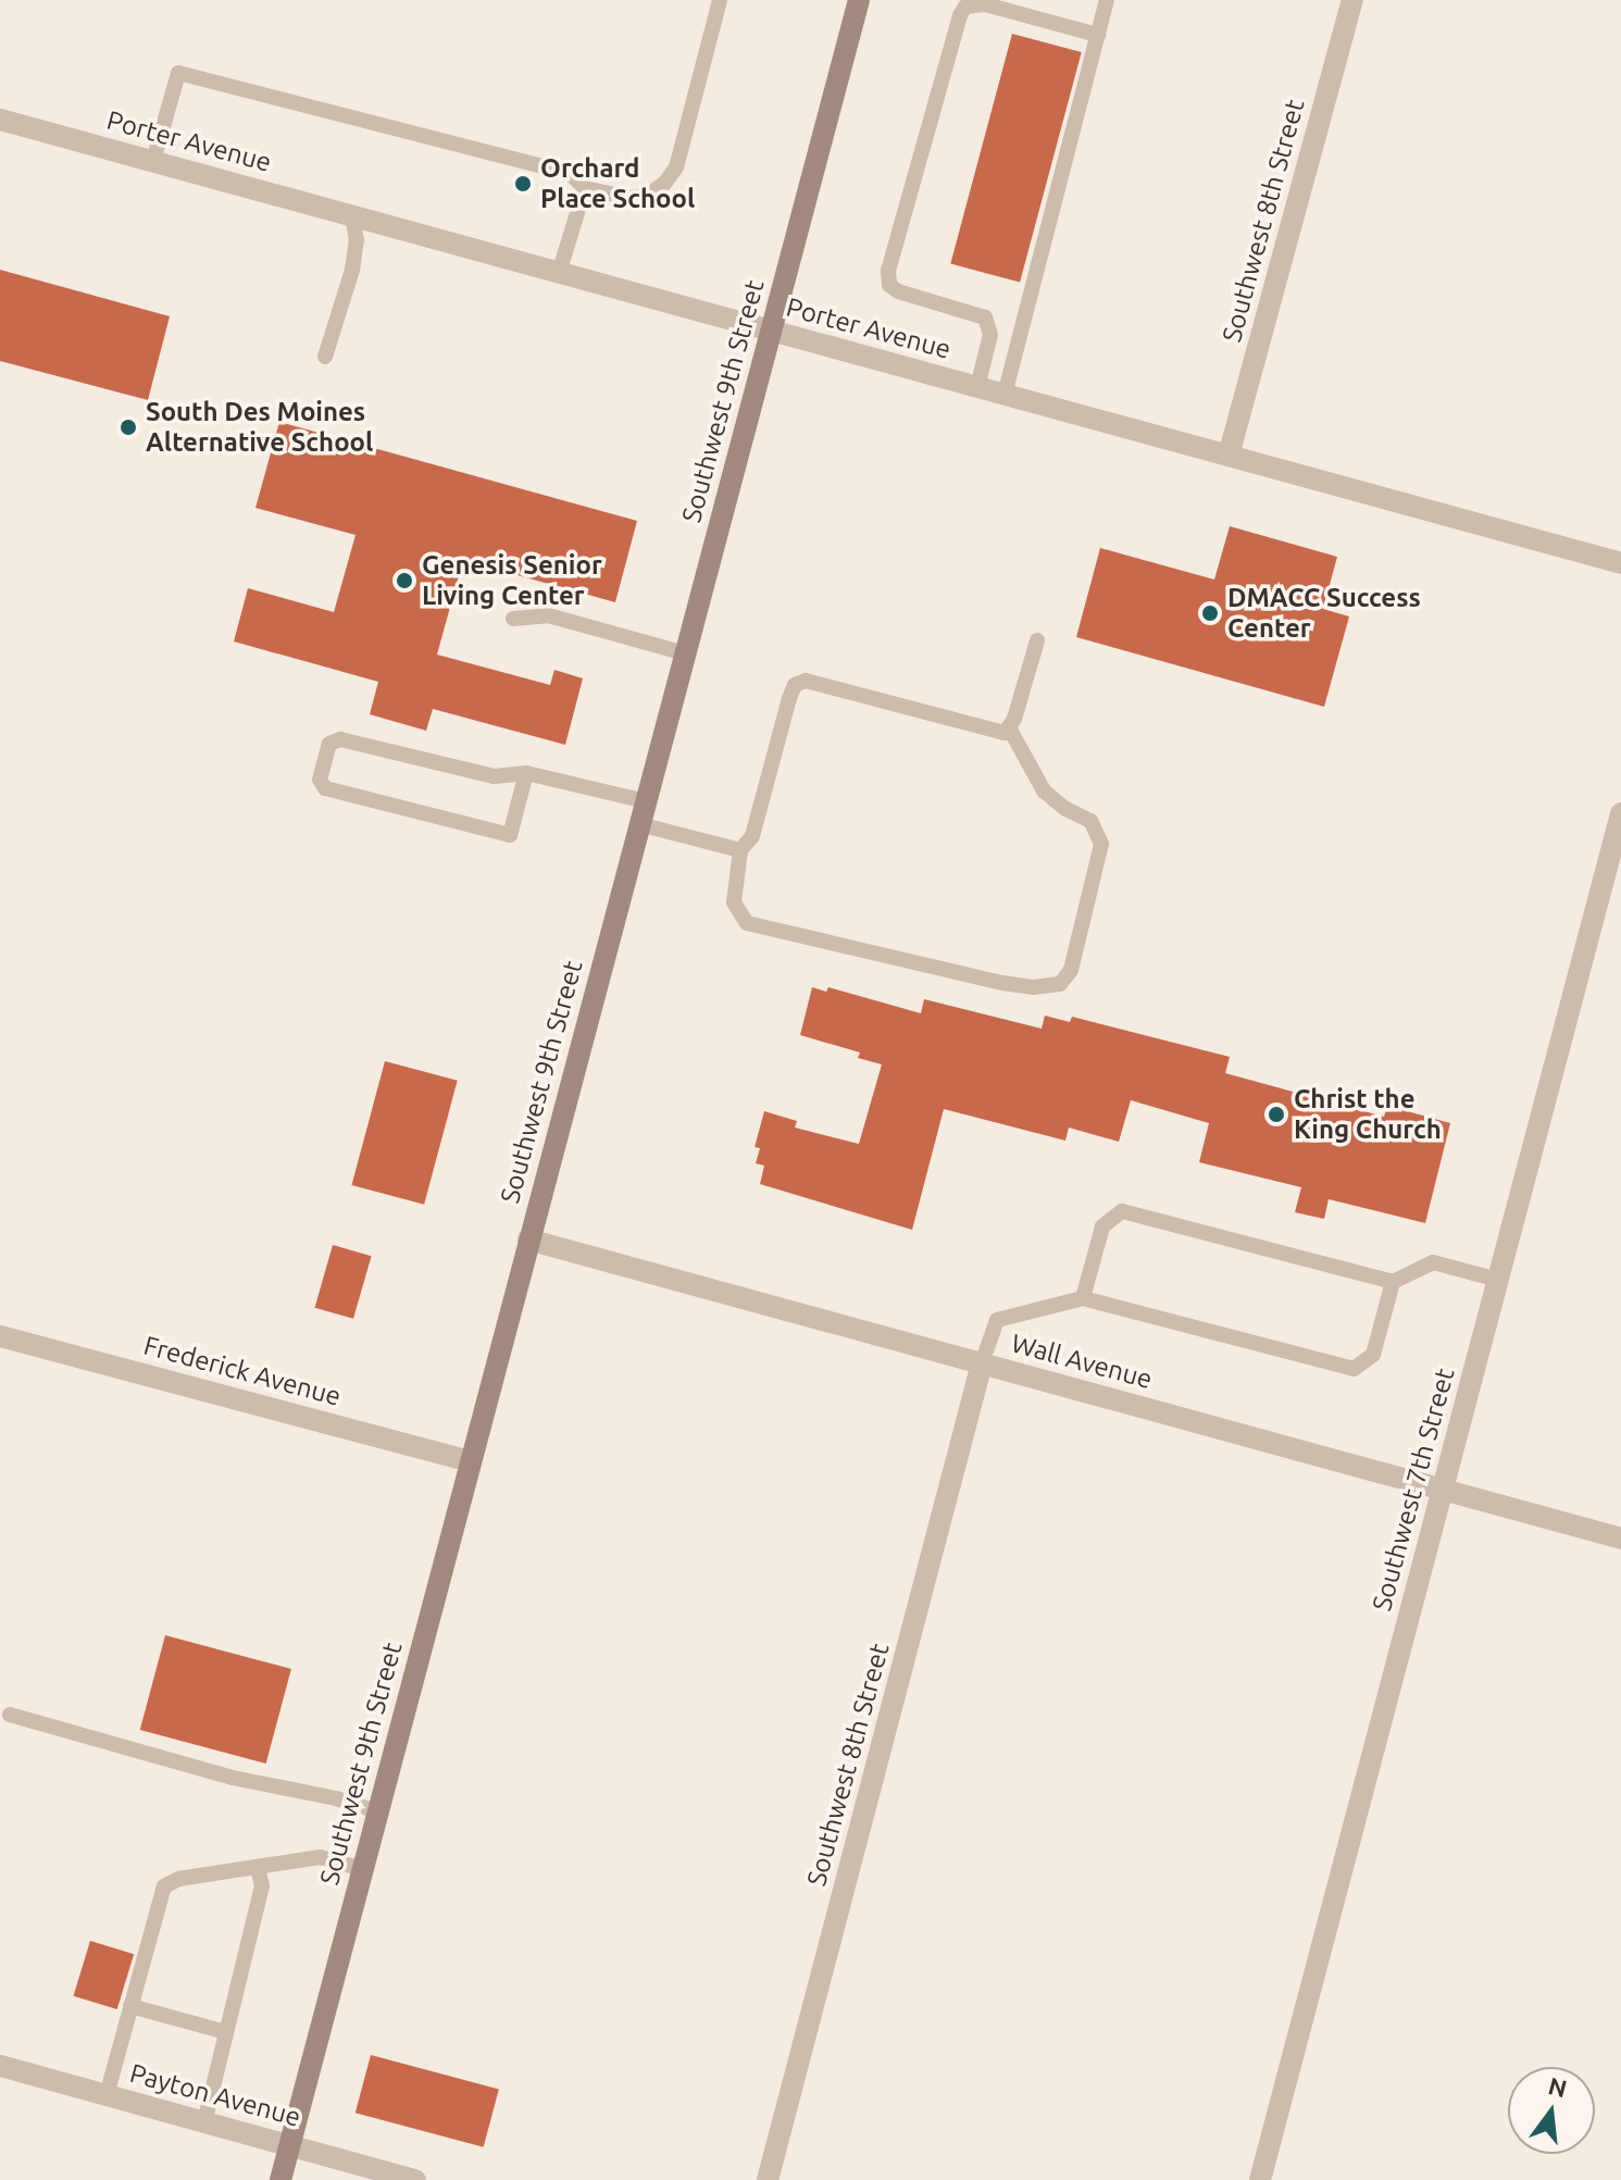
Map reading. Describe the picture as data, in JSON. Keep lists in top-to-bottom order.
{
  "streets": {
    "main road": ["Southwest 9th Street"],
    "street": [
      "Porter Avenue",
      "Southwest 8th Street",
      "Wall Avenue",
      "Frederick Avenue",
      "Southwest 7th Street",
      "Payton Avenue"
    ]
  },
  "crossings": [
    ["Porter Avenue", "Southwest 8th Street"],
    ["Porter Avenue", "Southwest 9th Street"],
    ["Southwest 8th Street", "Wall Avenue"],
    ["Southwest 9th Street", "Wall Avenue"],
    ["Southwest 9th Street", "Frederick Avenue"],
    ["Southwest 9th Street", "Payton Avenue"],
    ["Wall Avenue", "Southwest 7th Street"]
  ],
  "places": [
    "Orchard Place School",
    "South Des Moines Alternative School",
    "Genesis Senior Living Center",
    "DMACC Success Center",
    "Christ the King Church"
  ],
  "north": "top"
}
